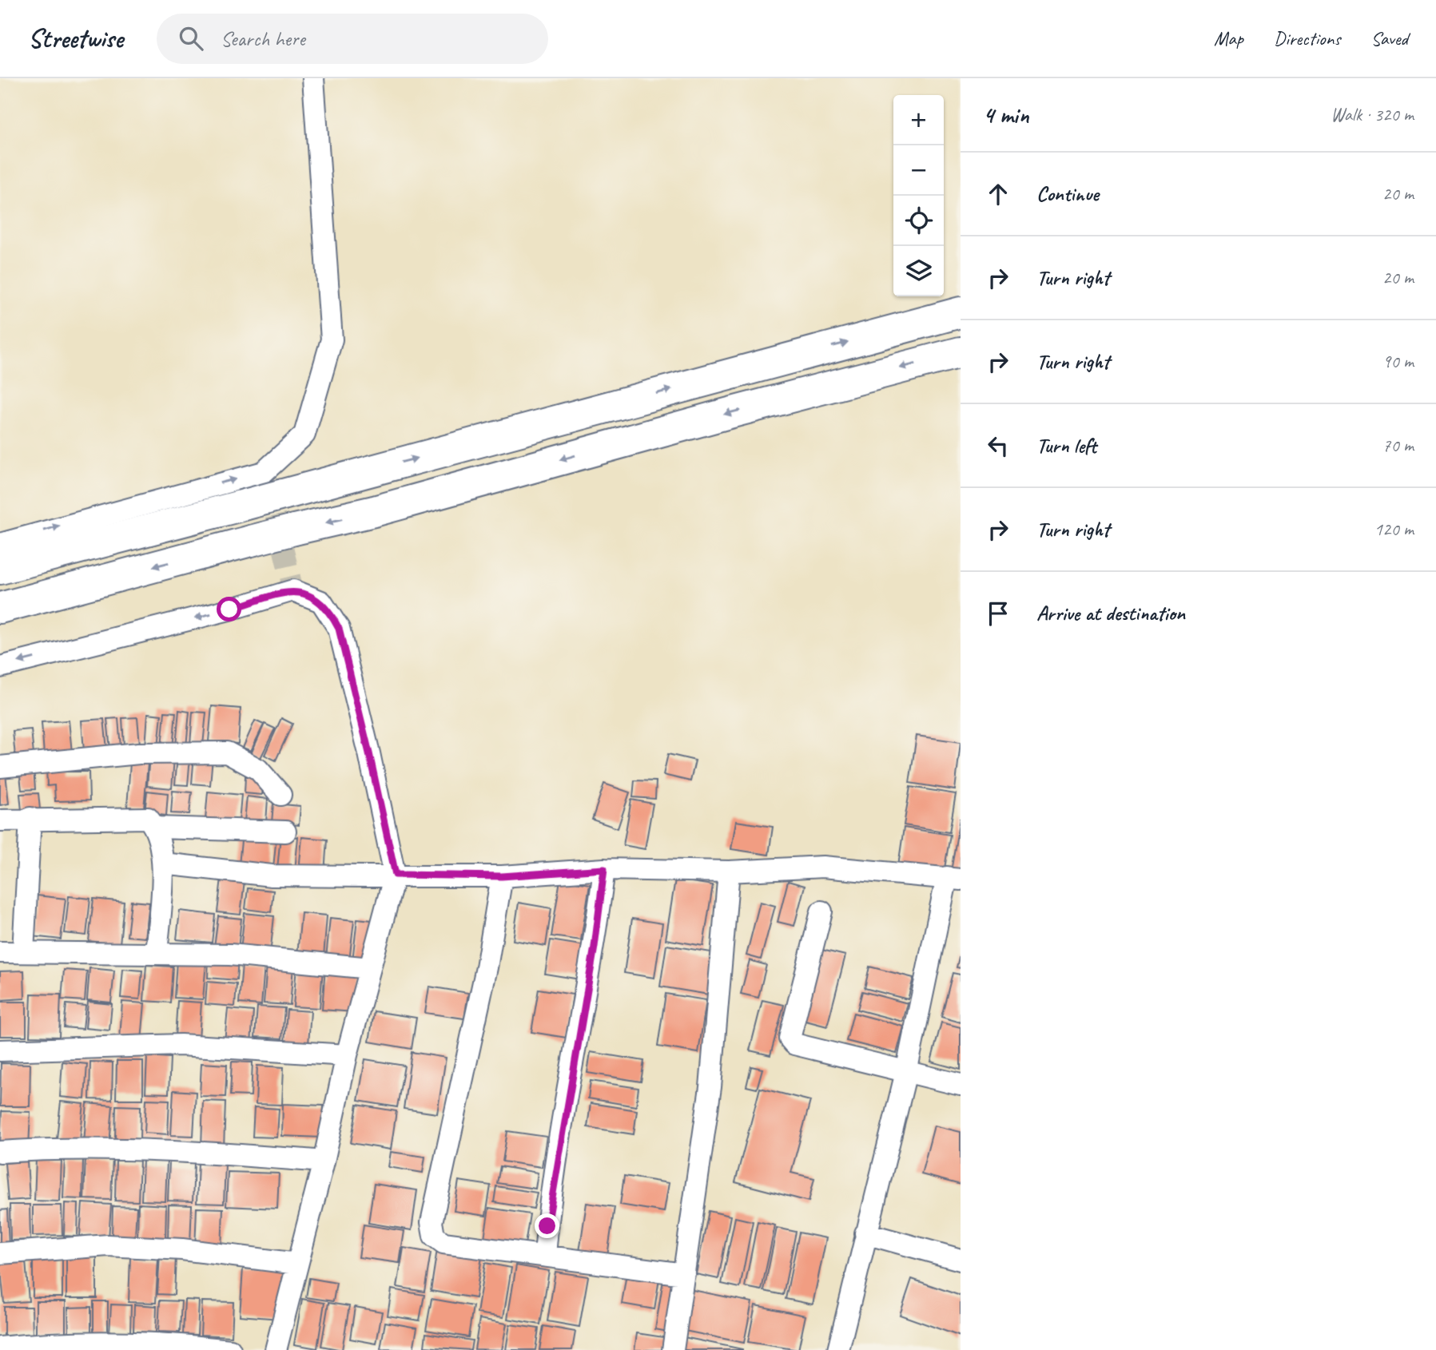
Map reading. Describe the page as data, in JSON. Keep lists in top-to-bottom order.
{
  "page": {
    "header": "Streetwise",
    "search": "Search here",
    "nav": ["Map", "Directions", "Saved"],
    "heading": ["4 min", "Walk · 320 m"],
    "map_buttons": ["+", "−"],
    "list": [
      ["Continue", "20 m"],
      ["Turn right", "20 m"],
      ["Turn right", "90 m"],
      ["Turn left", "70 m"],
      ["Turn right", "120 m"],
      "Arrive at destination"
    ]
  }
}
